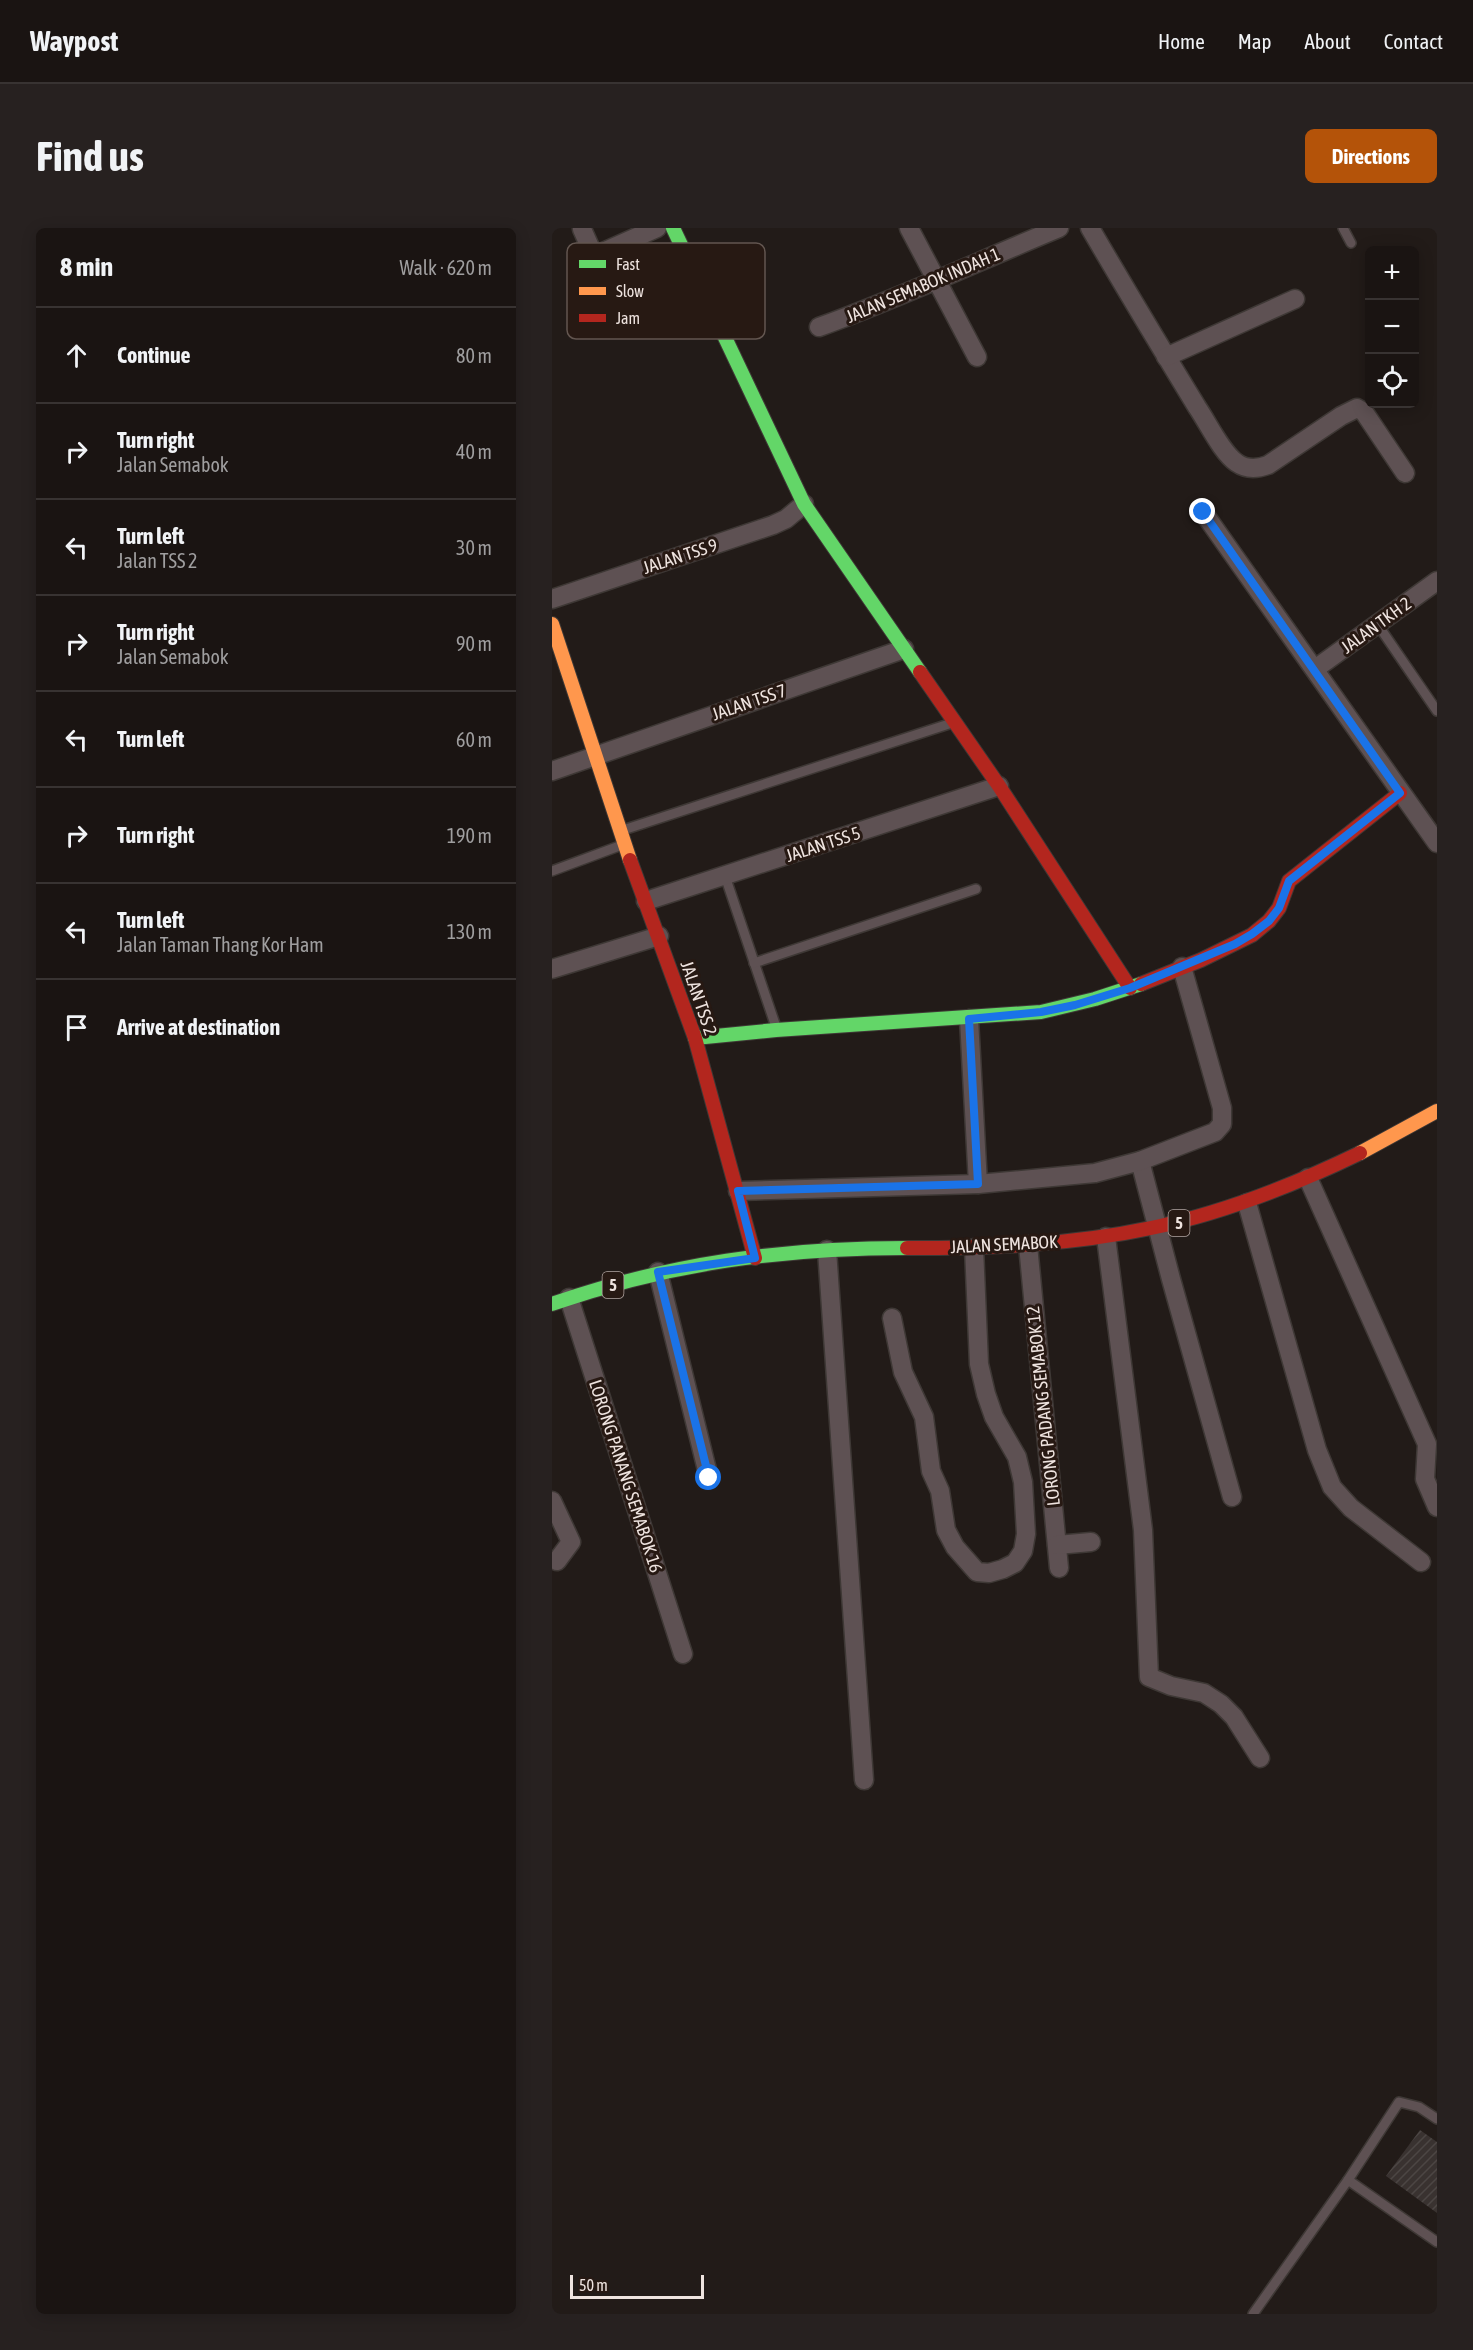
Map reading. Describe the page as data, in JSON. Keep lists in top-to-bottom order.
{
  "streets": {
    "street": [
      "JALAN SEMABOK INDAH 1",
      "JALAN TSS 9",
      "JALAN TKH 2",
      "JALAN TSS 7",
      "JALAN TSS 5",
      "JALAN TSS 2",
      "5",
      "JALAN SEMABOK",
      "LORONG PADANG SEMABOK 12",
      "LORONG PANANG SEMABOK 16"
    ]
  },
  "crossings": [
    ["JALAN TSS 7", "JALAN TSS 2"],
    ["JALAN TSS 5", "JALAN TSS 2"],
    ["JALAN TSS 2", "JALAN SEMABOK"],
    ["JALAN SEMABOK", "LORONG PADANG SEMABOK 12"],
    ["JALAN SEMABOK", "LORONG PANANG SEMABOK 16"]
  ],
  "legend": ["Fast", "Slow", "Jam"],
  "scale_bar": "50 m",
  "page": {
    "header": "Waypost",
    "nav": [
      "Home",
      "Map",
      "About",
      "Contact"
    ],
    "buttons": "Directions",
    "title": "Find us",
    "heading": ["8 min", "Walk · 620 m"],
    "map_buttons": ["+", "−"],
    "list": [
      ["Continue", "80 m"],
      ["Turn right", "Jalan Semabok", "40 m"],
      ["Turn left", "Jalan TSS 2", "30 m"],
      ["Turn right", "Jalan Semabok", "90 m"],
      ["Turn left", "60 m"],
      ["Turn right", "190 m"],
      ["Turn left", "Jalan Taman Thang Kor Ham", "130 m"],
      "Arrive at destination"
    ],
    "scale": "50 m"
  }
}
